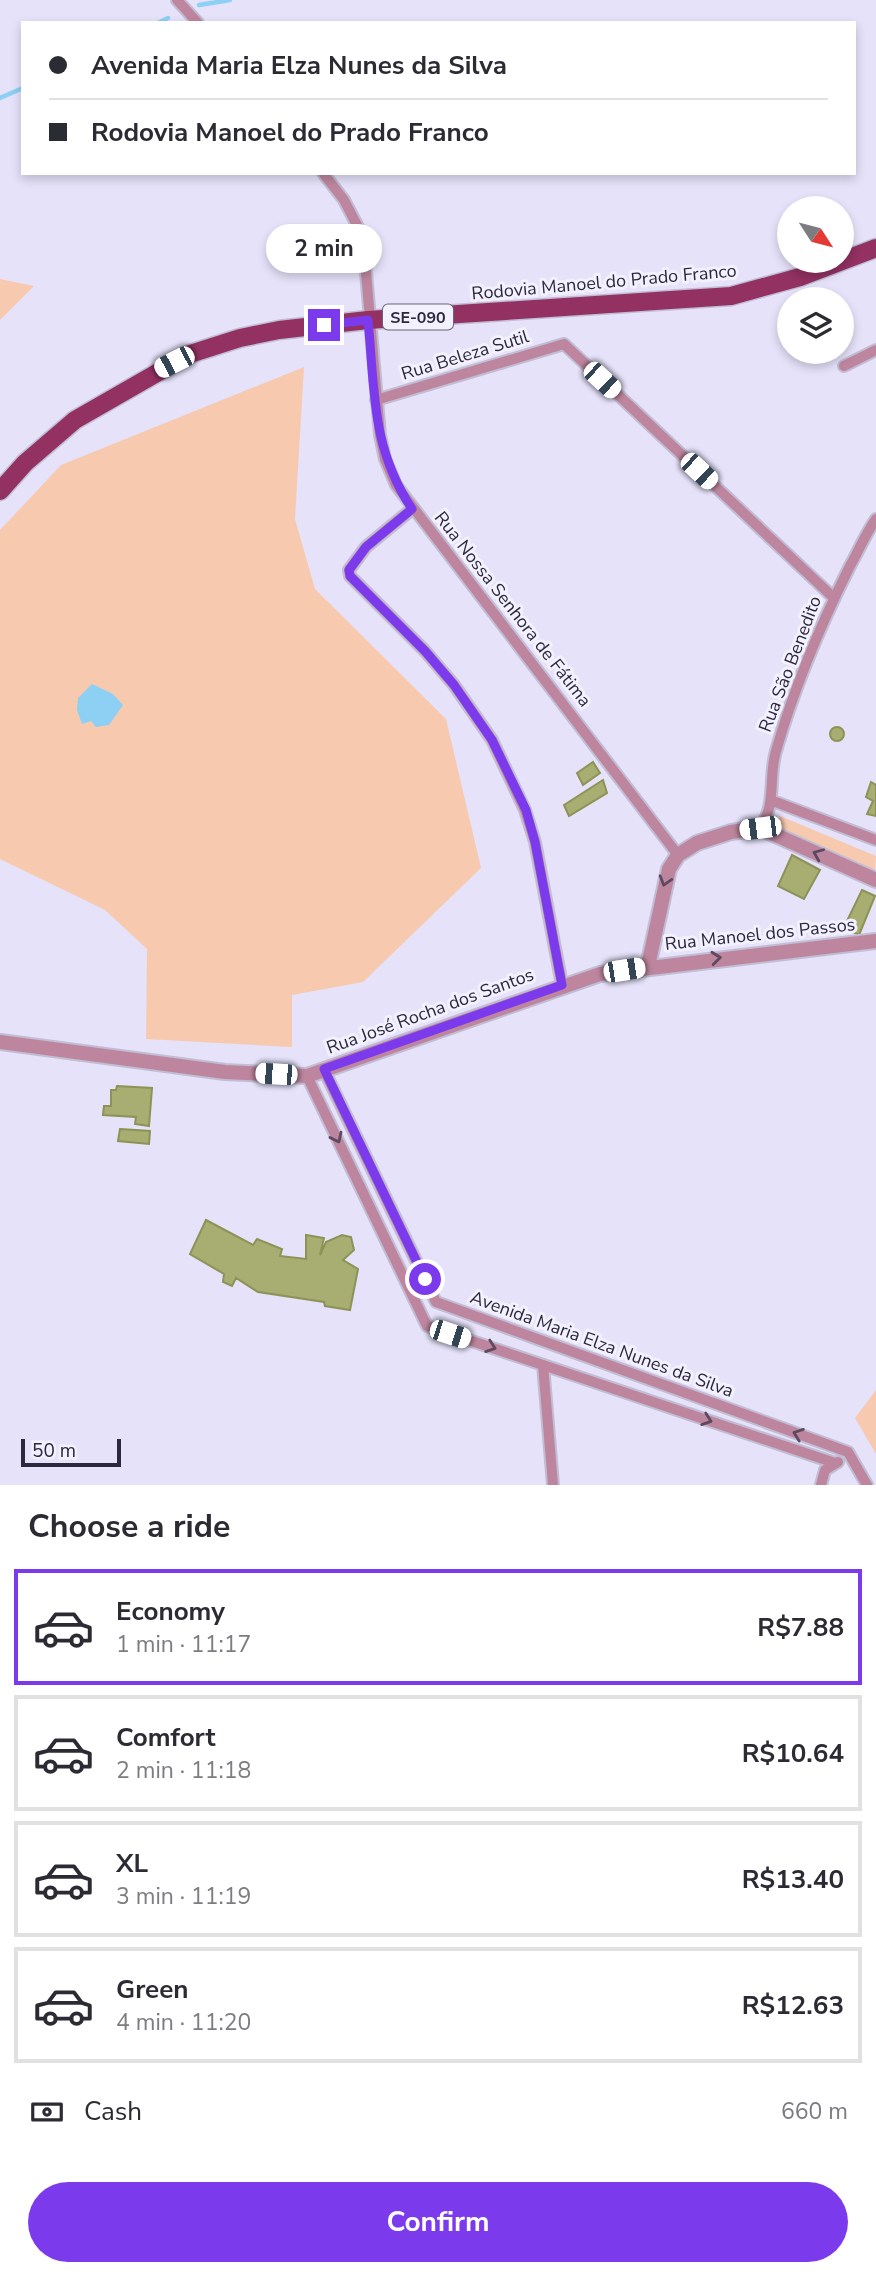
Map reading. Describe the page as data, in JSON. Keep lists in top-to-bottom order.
{
  "streets": {
    "main road": ["Rodovia Manoel do Prado Franco", "SE-090"],
    "street": [
      "Rua Beleza Sutil",
      "Rua Nossa Senhora de Fátima",
      "Rua São Benedito",
      "Rua Manoel dos Passos",
      "Rua José Rocha dos Santos",
      "Avenida Maria Elza Nunes da Silva"
    ]
  },
  "crossings": [
    ["Rodovia Manoel do Prado Franco", "Rua Nossa Senhora de Fátima"],
    ["Rua Beleza Sutil", "Rua Nossa Senhora de Fátima"],
    ["Rua Beleza Sutil", "Rua São Benedito"],
    ["Rua Manoel dos Passos", "Rua José Rocha dos Santos"],
    ["Rua José Rocha dos Santos", "Avenida Maria Elza Nunes da Silva"]
  ],
  "scale_bar": "50 m",
  "north": "bottom right",
  "page": {
    "banner": ["Avenida Maria Elza Nunes da Silva", "Rodovia Manoel do Prado Franco"],
    "bubble": "2 min",
    "scale": "50 m",
    "heading": "Choose a ride",
    "list": [
      {
        "name": "Economy",
        "note": "1 min · 11:17",
        "value": "R$7.88"
      },
      {
        "name": "Comfort",
        "note": "2 min · 11:18",
        "value": "R$10.64"
      },
      {
        "name": "XL",
        "note": "3 min · 11:19",
        "value": "R$13.40"
      },
      {
        "name": "Green",
        "note": "4 min · 11:20",
        "value": "R$12.63"
      }
    ],
    "pay": ["Cash", "660 m"],
    "buttons": "Confirm"
  }
}
